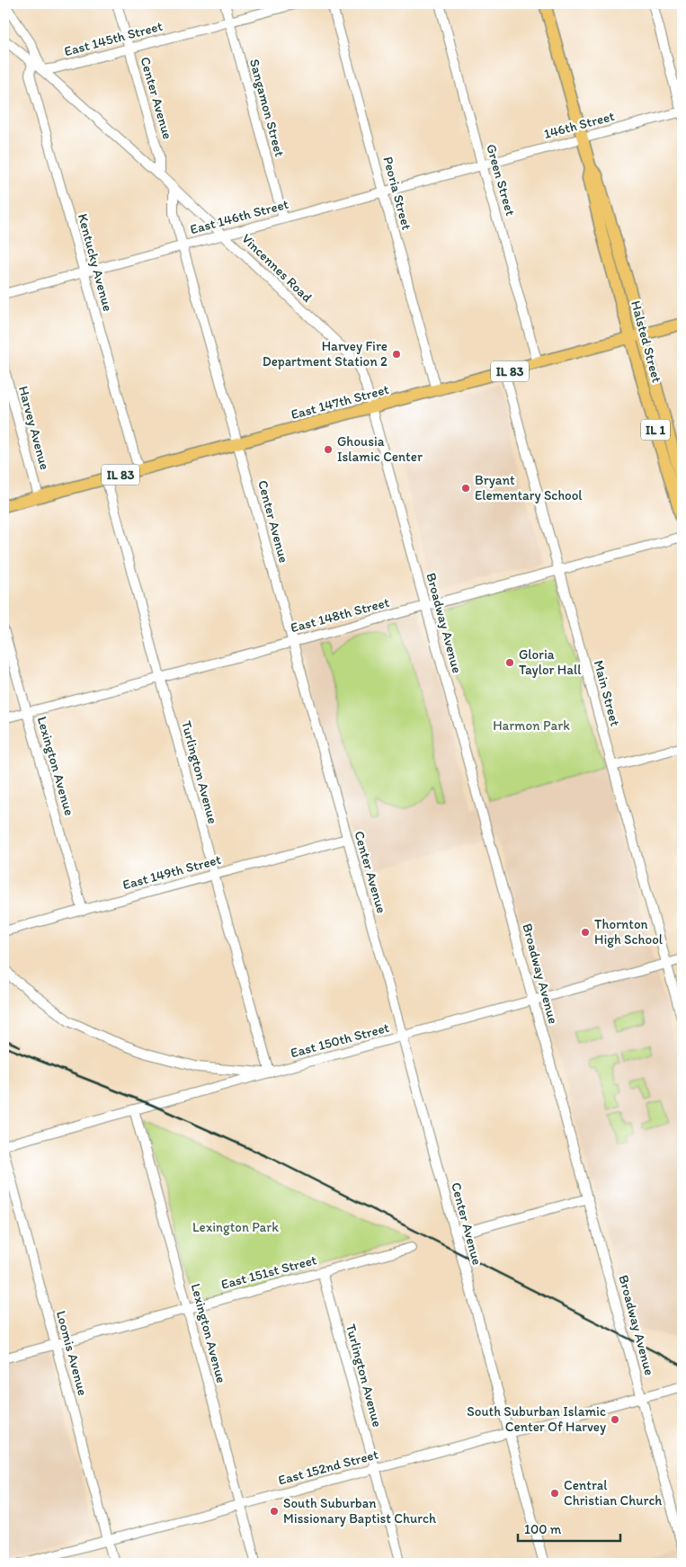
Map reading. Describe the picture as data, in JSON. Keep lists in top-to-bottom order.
{
  "streets": {
    "main road": [
      "Halsted Street",
      "IL 83",
      "East 147th Street",
      "IL 1"
    ],
    "street": [
      "East 145th Street",
      "Center Avenue",
      "Sangamon Street",
      "146th Street",
      "Green Street",
      "Peoria Street",
      "East 146th Street",
      "Kentucky Avenue",
      "Vincennes Road",
      "Harvey Avenue",
      "East 148th Street",
      "Broadway Avenue",
      "Main Street",
      "Lexington Avenue",
      "Turlington Avenue",
      "East 149th Street",
      "East 150th Street",
      "East 151st Street",
      "Loomis Avenue",
      "East 152nd Street"
    ]
  },
  "crossings": [
    ["East 145th Street", "Center Avenue"],
    ["East 145th Street", "Sangamon Street"],
    ["East 145th Street", "Vincennes Road"],
    ["Center Avenue", "East 146th Street"],
    ["Center Avenue", "Vincennes Road"],
    ["Center Avenue", "East 147th Street"],
    ["Center Avenue", "East 148th Street"],
    ["Center Avenue", "East 149th Street"],
    ["Center Avenue", "East 150th Street"],
    ["Center Avenue", "East 152nd Street"],
    ["Sangamon Street", "East 146th Street"],
    ["146th Street", "Green Street"],
    ["146th Street", "East 146th Street"],
    ["146th Street", "Halsted Street"],
    ["Green Street", "East 146th Street"],
    ["Green Street", "East 147th Street"],
    ["Peoria Street", "East 146th Street"],
    ["Peoria Street", "East 147th Street"],
    ["East 146th Street", "Kentucky Avenue"],
    ["East 146th Street", "Vincennes Road"],
    ["Kentucky Avenue", "Vincennes Road"],
    ["Kentucky Avenue", "East 147th Street"],
    ["Vincennes Road", "East 147th Street"],
    ["Vincennes Road", "Broadway Avenue"],
    ["Halsted Street", "East 147th Street"],
    ["East 147th Street", "Harvey Avenue"],
    ["East 147th Street", "Broadway Avenue"],
    ["East 147th Street", "Main Street"],
    ["East 147th Street", "Turlington Avenue"],
    ["East 148th Street", "Broadway Avenue"],
    ["East 148th Street", "Main Street"],
    ["East 148th Street", "Lexington Avenue"],
    ["East 148th Street", "Turlington Avenue"],
    ["Broadway Avenue", "East 150th Street"],
    ["Broadway Avenue", "East 152nd Street"],
    ["Main Street", "East 150th Street"],
    ["Lexington Avenue", "East 149th Street"],
    ["Lexington Avenue", "East 150th Street"],
    ["Lexington Avenue", "East 151st Street"],
    ["Lexington Avenue", "East 152nd Street"],
    ["Turlington Avenue", "East 149th Street"],
    ["Turlington Avenue", "East 150th Street"],
    ["Turlington Avenue", "East 151st Street"],
    ["Turlington Avenue", "East 152nd Street"],
    ["East 151st Street", "Loomis Avenue"],
    ["Loomis Avenue", "East 152nd Street"]
  ],
  "parks": ["Harmon Park", "Lexington Park"],
  "places": [
    "Harvey Fire Department Station 2",
    "Ghousia Islamic Center",
    "Bryant Elementary School",
    "Gloria Taylor Hall",
    "Thornton High School",
    "South Suburban Islamic Center Of Harvey",
    "Central Christian Church",
    "South Suburban Missionary Baptist Church"
  ],
  "scale_bar": "100 m"
}
